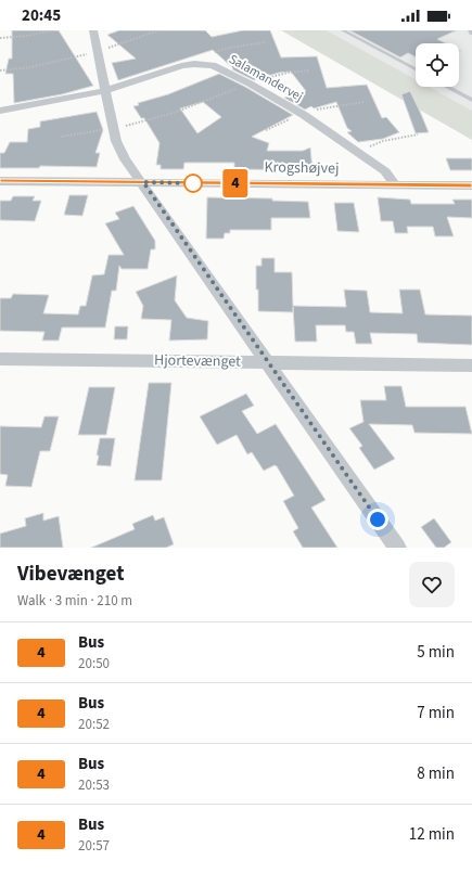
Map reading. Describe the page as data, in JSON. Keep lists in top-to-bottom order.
{
  "streets": {
    "street": ["Salamandervej", "Krogshøjvej", "Hjortevænget"]
  },
  "crossings": [
    ["Salamandervej", "Krogshøjvej"]
  ],
  "lines": ["bus line 4"],
  "page": {
    "status": "20:45",
    "on_map": "4",
    "heading": ["Vibevænget", "Walk · 3 min · 210 m"],
    "list": [
      {
        "mark": "4",
        "name": "Bus",
        "note": "20:50",
        "value": "5 min"
      },
      {
        "mark": "4",
        "name": "Bus",
        "note": "20:52",
        "value": "7 min"
      },
      {
        "mark": "4",
        "name": "Bus",
        "note": "20:53",
        "value": "8 min"
      },
      {
        "mark": "4",
        "name": "Bus",
        "note": "20:57",
        "value": "12 min"
      }
    ]
  }
}
